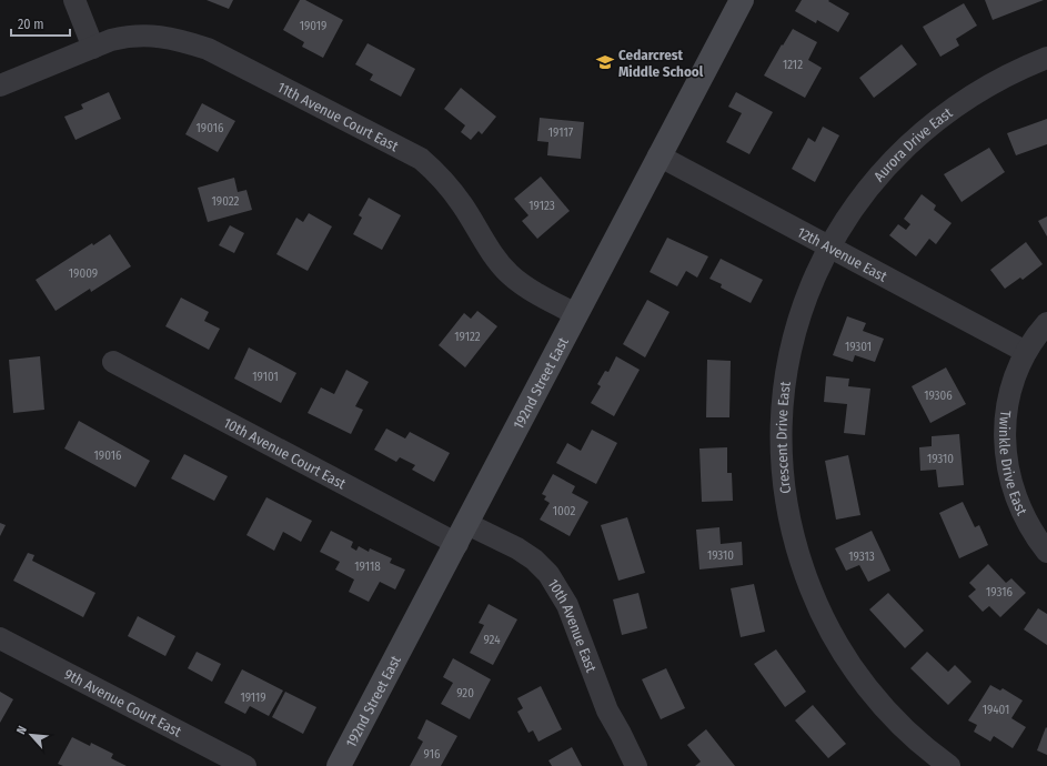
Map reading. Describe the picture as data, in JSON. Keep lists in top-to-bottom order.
{
  "streets": {
    "street": [
      "11th Avenue Court East",
      "Aurora Drive East",
      "12th Avenue East",
      "192nd Street East",
      "Crescent Drive East",
      "10th Avenue Court East",
      "Twinkle Drive East",
      "10th Avenue East",
      "9th Avenue Court East"
    ]
  },
  "crossings": [
    ["11th Avenue Court East", "192nd Street East"],
    ["Aurora Drive East", "12th Avenue East"],
    ["Aurora Drive East", "Crescent Drive East"],
    ["12th Avenue East", "192nd Street East"],
    ["12th Avenue East", "Crescent Drive East"],
    ["12th Avenue East", "Twinkle Drive East"],
    ["192nd Street East", "10th Avenue Court East"],
    ["192nd Street East", "10th Avenue East"],
    ["10th Avenue Court East", "10th Avenue East"]
  ],
  "places": {
    "school or university": ["Cedarcrest Middle School"]
  },
  "house_numbers": [
    "19019",
    "1212",
    "19016",
    "19117",
    "19022",
    "19123",
    "19009",
    "19122",
    "19301",
    "19101",
    "19306",
    "19016",
    "19310",
    "1002",
    "19310",
    "19313",
    "19118",
    "19316",
    "924",
    "920",
    "19119",
    "19401",
    "916"
  ],
  "scale_bar": "20 m",
  "north": "top left"
}
